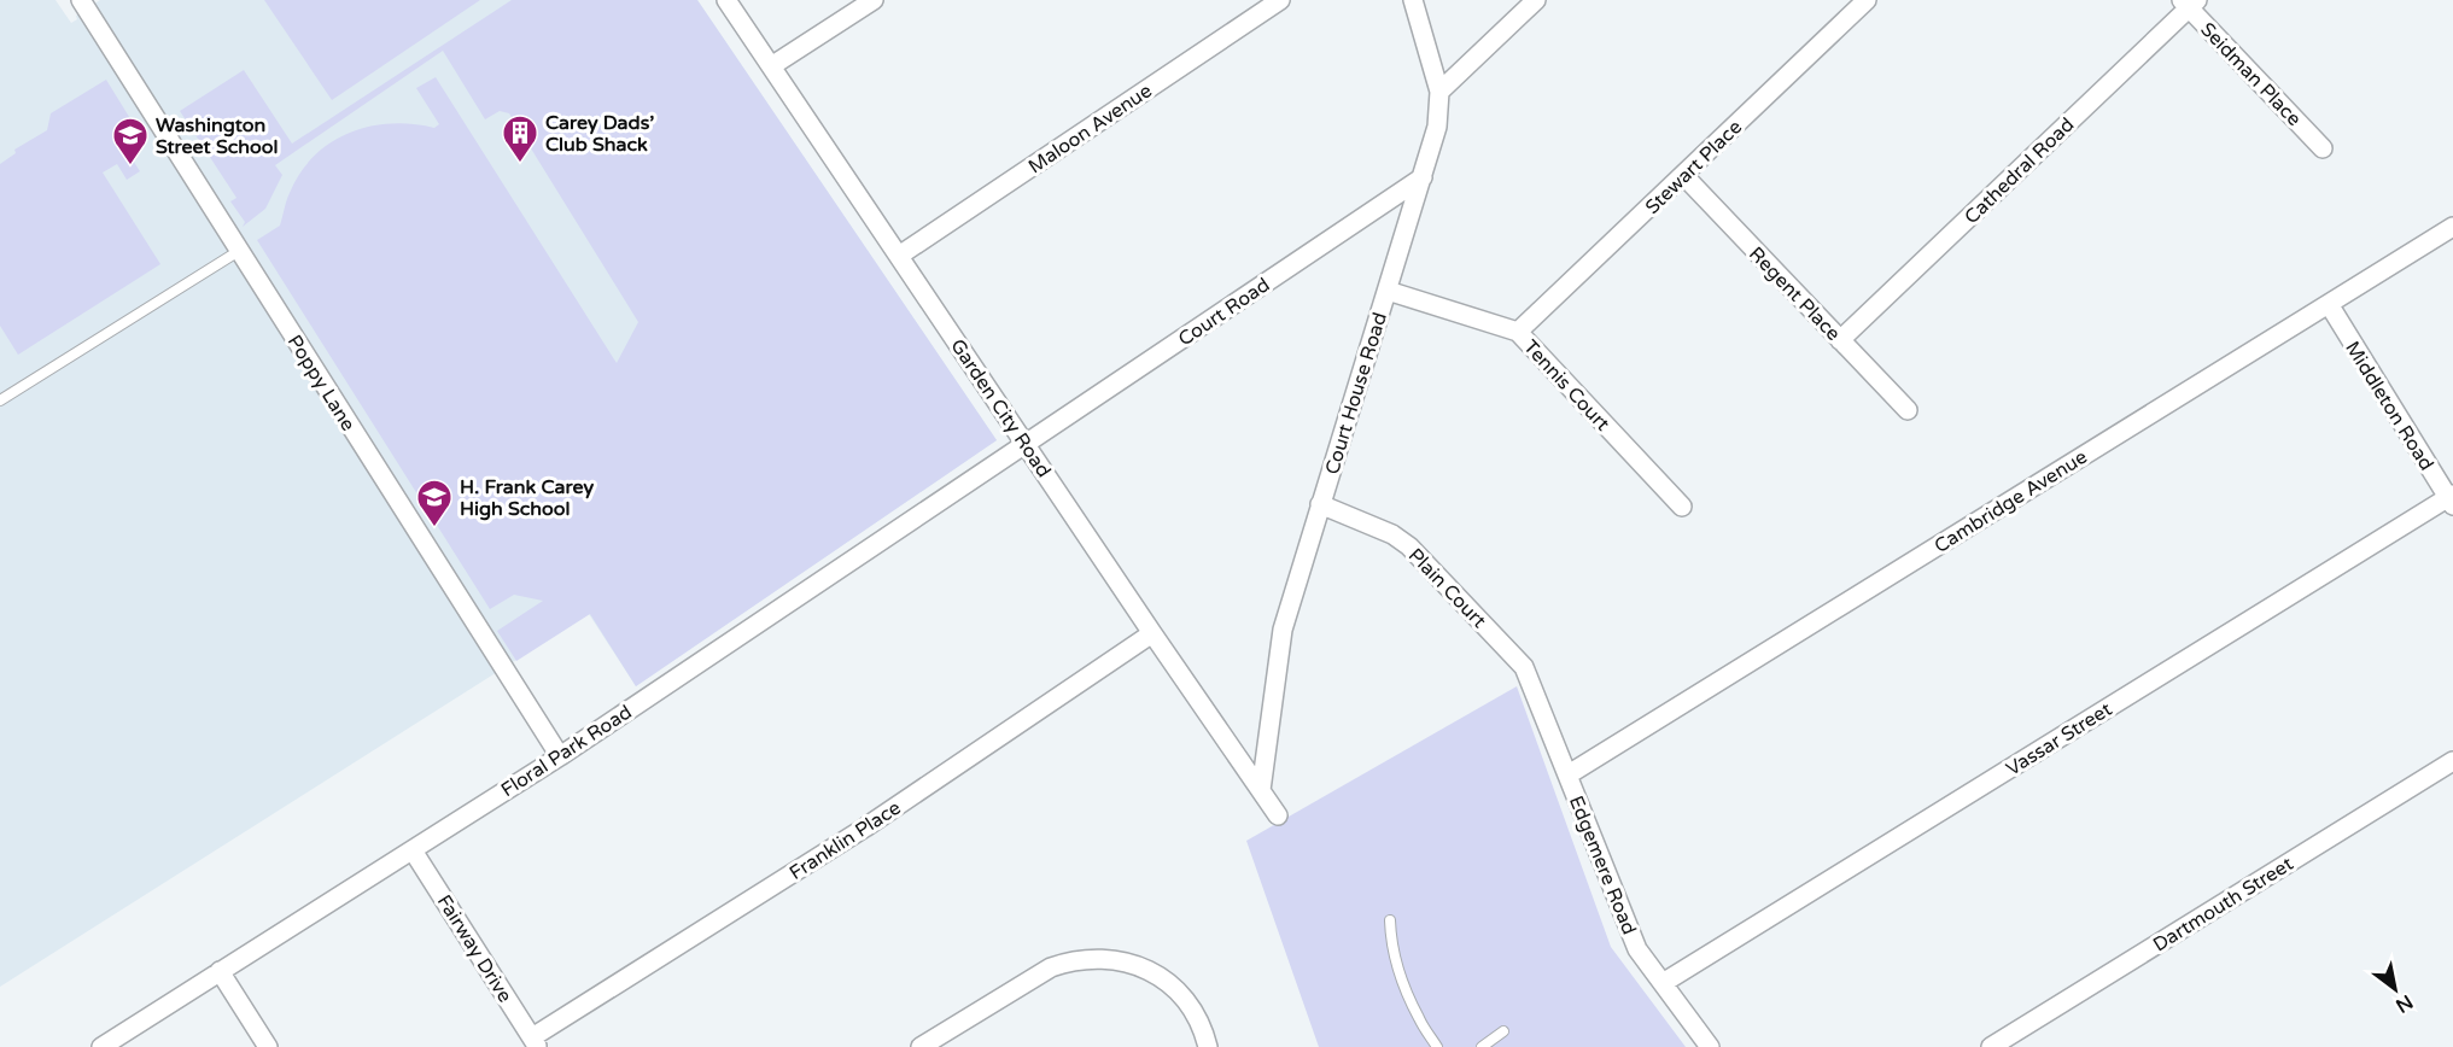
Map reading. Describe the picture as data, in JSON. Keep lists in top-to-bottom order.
{
  "streets": {
    "street": [
      "Seidman Place",
      "Maloon Avenue",
      "Stewart Place",
      "Cathedral Road",
      "Regent Place",
      "Court Road",
      "Poppy Lane",
      "Tennis Court",
      "Court House Road",
      "Middleton Road",
      "Garden City Road",
      "Cambridge Avenue",
      "Plain Court",
      "Vassar Street",
      "Floral Park Road",
      "Franklin Place",
      "Edgemere Road",
      "Dartmouth Street",
      "Fairway Drive"
    ]
  },
  "crossings": [
    ["Seidman Place", "Cathedral Road"],
    ["Maloon Avenue", "Garden City Road"],
    ["Stewart Place", "Regent Place"],
    ["Stewart Place", "Tennis Court"],
    ["Cathedral Road", "Regent Place"],
    ["Court Road", "Court House Road"],
    ["Court Road", "Garden City Road"],
    ["Court Road", "Floral Park Road"],
    ["Poppy Lane", "Floral Park Road"],
    ["Tennis Court", "Court House Road"],
    ["Court House Road", "Garden City Road"],
    ["Court House Road", "Plain Court"],
    ["Middleton Road", "Cambridge Avenue"],
    ["Middleton Road", "Vassar Street"],
    ["Garden City Road", "Floral Park Road"],
    ["Garden City Road", "Franklin Place"],
    ["Cambridge Avenue", "Edgemere Road"],
    ["Plain Court", "Edgemere Road"],
    ["Vassar Street", "Edgemere Road"],
    ["Floral Park Road", "Fairway Drive"],
    ["Franklin Place", "Fairway Drive"]
  ],
  "places": {
    "building": ["Carey Dads’ Club Shack"],
    "school or university": ["Washington Street School", "H. Frank Carey High School"]
  },
  "north": "bottom right"
}
